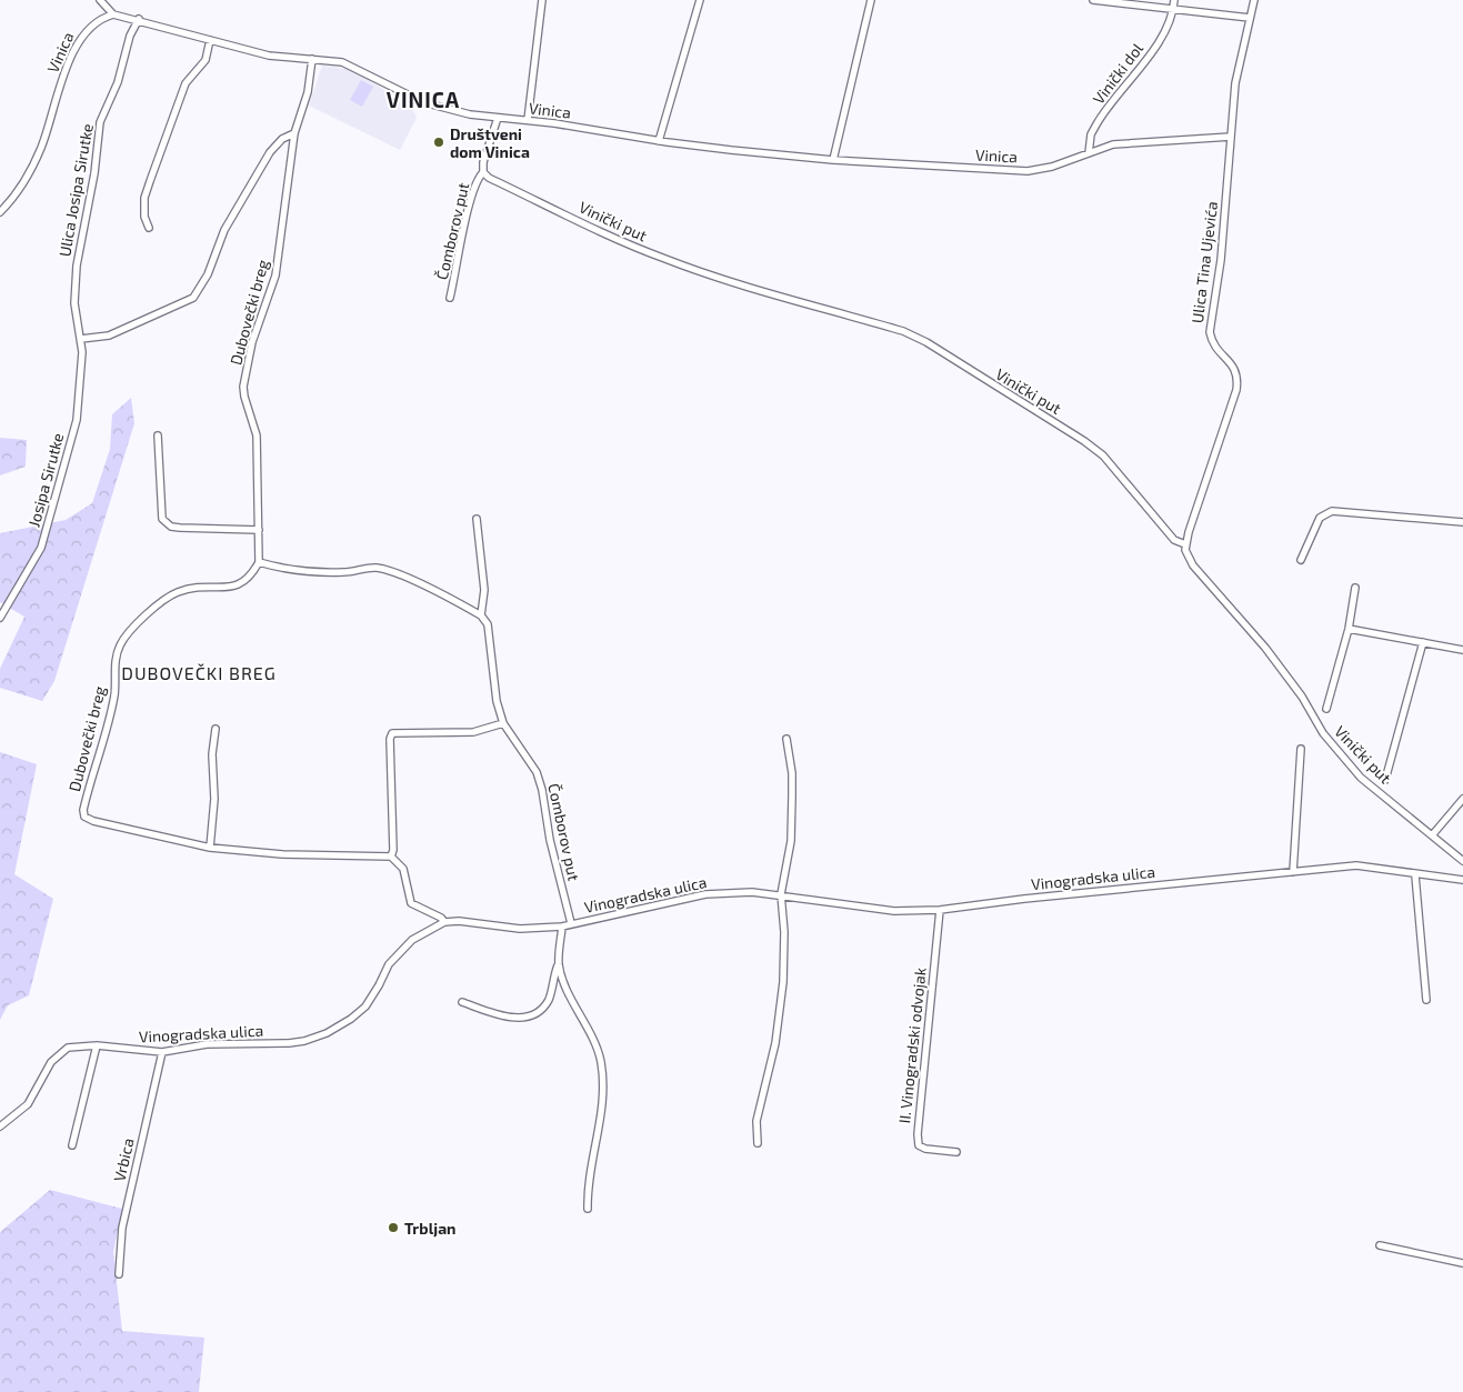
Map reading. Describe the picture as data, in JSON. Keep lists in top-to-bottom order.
{
  "streets": {
    "street": [
      "Vinica",
      "Vinički dol",
      "Ulica Josipa Sirutke",
      "Vinički put",
      "Čomborov put",
      "Ulica Tina Ujevića",
      "Dubovečki breg",
      "Josipa Sirutke",
      "Vinogradska ulica",
      "II. Vinogradski odvojak",
      "Vrbica"
    ]
  },
  "crossings": [
    ["Vinica", "Vinički dol"],
    ["Vinica", "Ulica Josipa Sirutke"],
    ["Vinica", "Ulica Tina Ujevića"],
    ["Vinica", "Dubovečki breg"],
    ["Ulica Josipa Sirutke", "Josipa Sirutke"],
    ["Vinički put", "Čomborov put"],
    ["Vinički put", "Ulica Tina Ujevića"],
    ["Čomborov put", "Vinogradska ulica"],
    ["Vinogradska ulica", "II. Vinogradski odvojak"],
    ["Vinogradska ulica", "Vrbica"]
  ],
  "districts": ["VINICA", "DUBOVEČKI BREG"],
  "places": ["Društveni dom Vinica", "Trbljan"]
}
